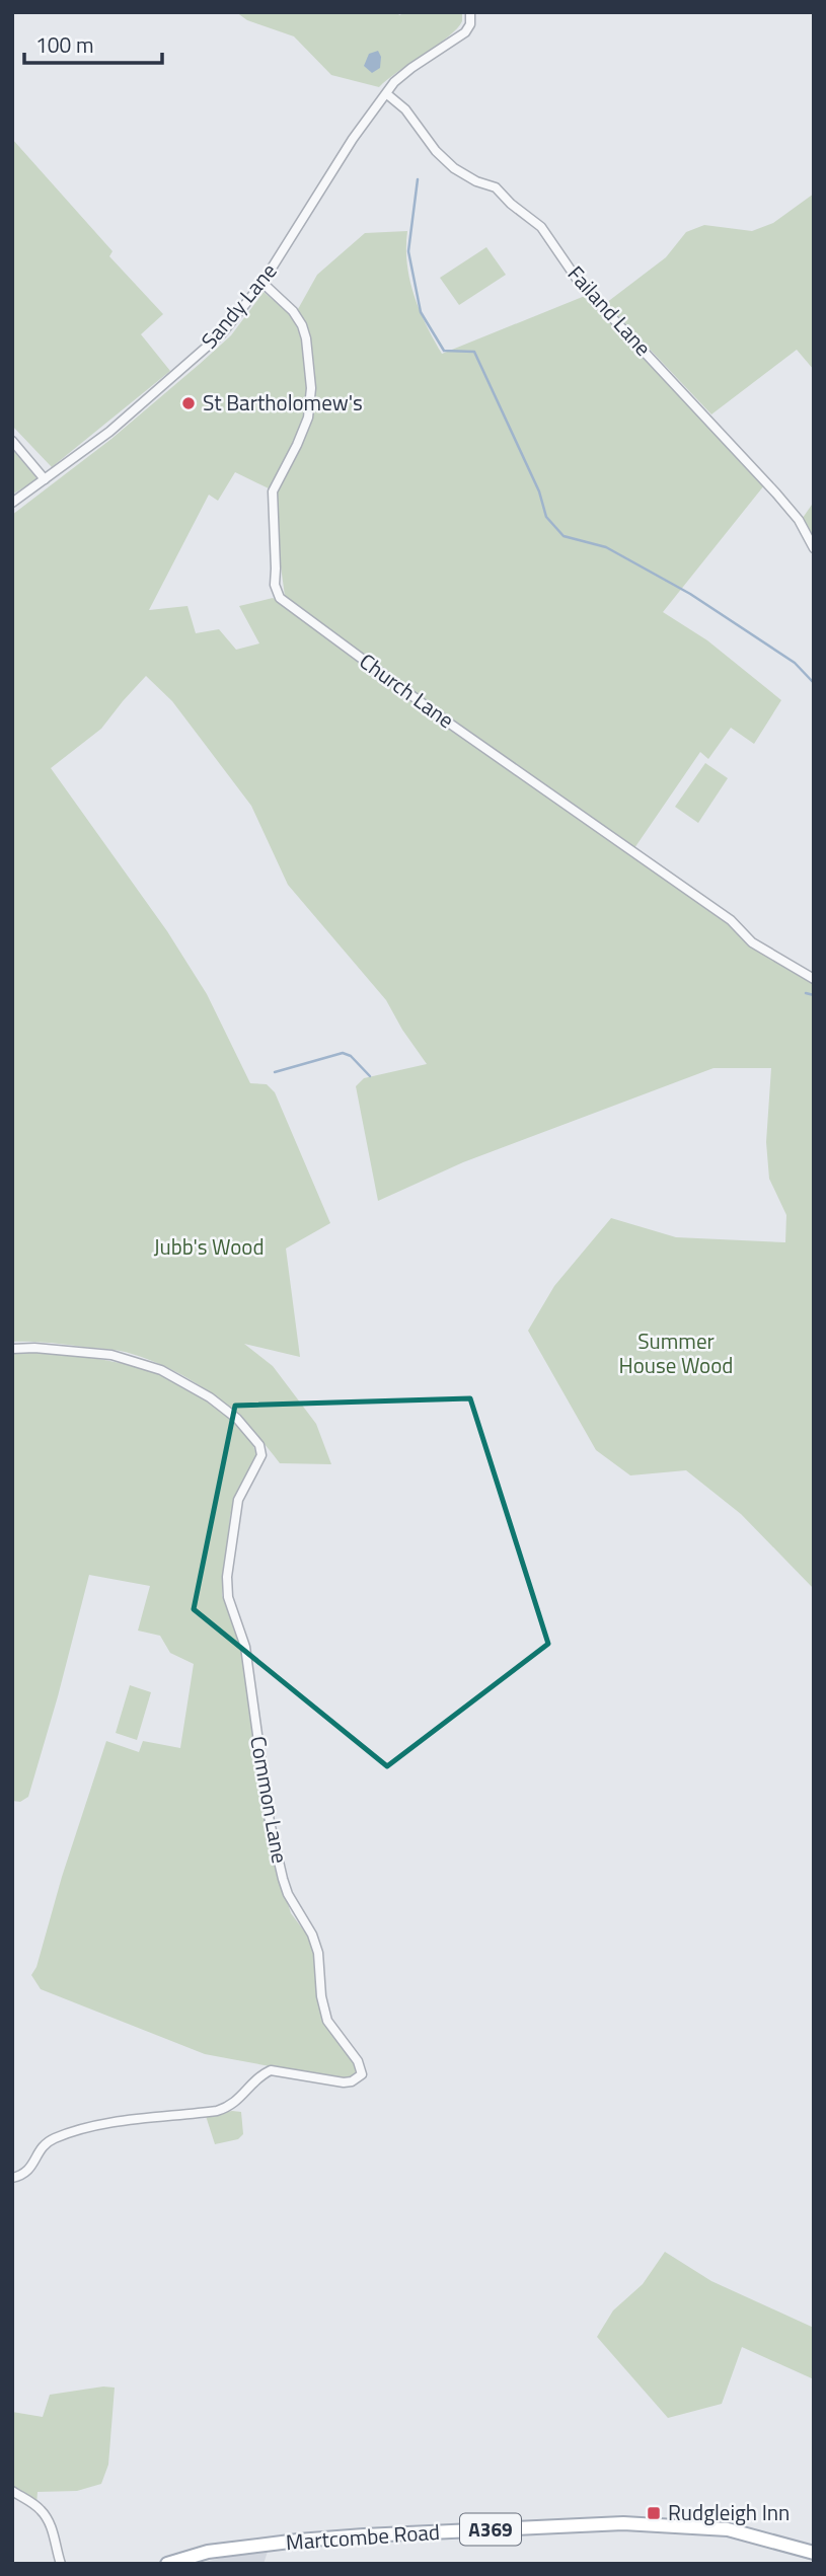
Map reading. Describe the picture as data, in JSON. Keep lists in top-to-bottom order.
{
  "streets": {
    "main road": ["A369", "Martcombe Road"],
    "street": [
      "Sandy Lane",
      "Failand Lane",
      "Church Lane",
      "Common Lane"
    ]
  },
  "crossings": [
    ["Sandy Lane", "Failand Lane"],
    ["Sandy Lane", "Church Lane"]
  ],
  "parks": ["Jubb's Wood", "Summer House Wood"],
  "places": {
    "other": ["St Bartholomew's"],
    "transit": ["Rudgleigh Inn"]
  },
  "scale_bar": "100 m"
}
